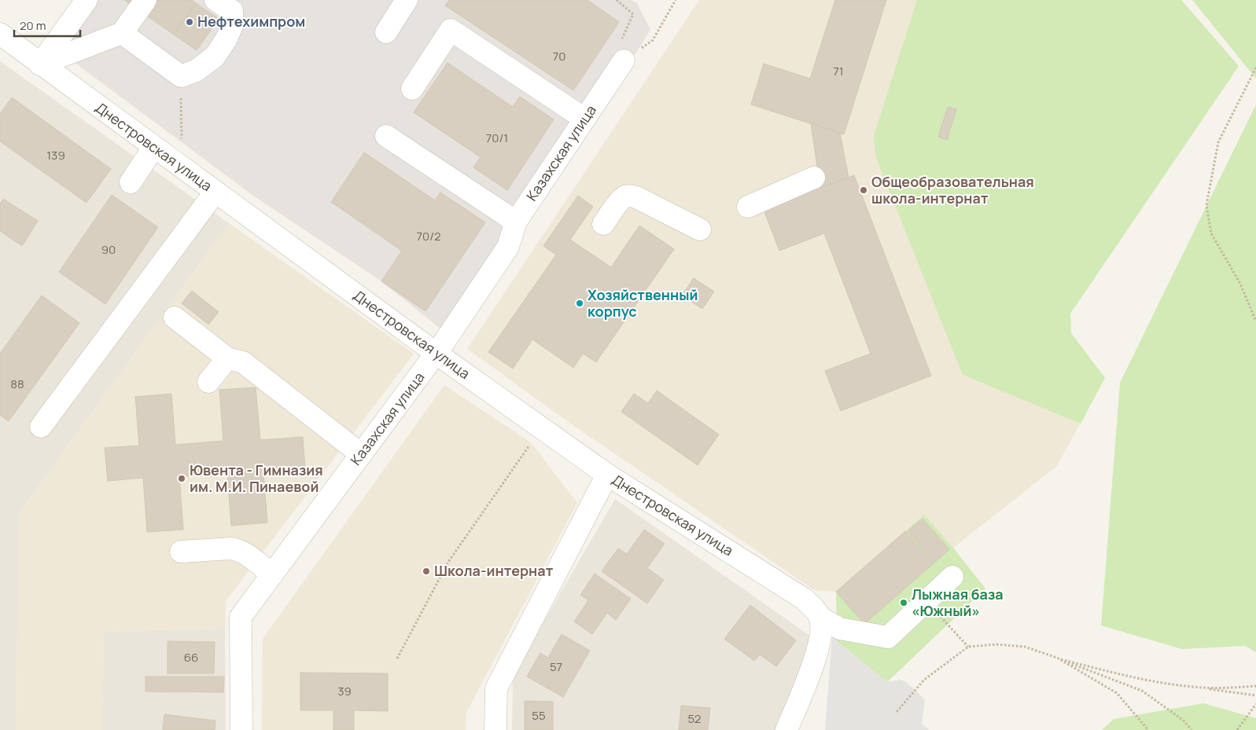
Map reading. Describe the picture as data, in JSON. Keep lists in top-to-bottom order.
{
  "streets": {
    "street": ["Днестровская улица", "Казахская улица"]
  },
  "crossings": [
    ["Днестровская улица", "Казахская улица"]
  ],
  "places": [
    "Нефтехимпром",
    "Общеобразовательная школа-интернат",
    "Хозяйственный корпус",
    "Ювента - Гимназия им. М.И. Пинаевой",
    "Школа-интернат",
    "Лыжная база «Южный»"
  ],
  "house_numbers": [
    "70",
    "71",
    "70/1",
    "139",
    "70/2",
    "90",
    "88",
    "66",
    "57",
    "39",
    "55",
    "52"
  ],
  "scale_bar": "20 m"
}
